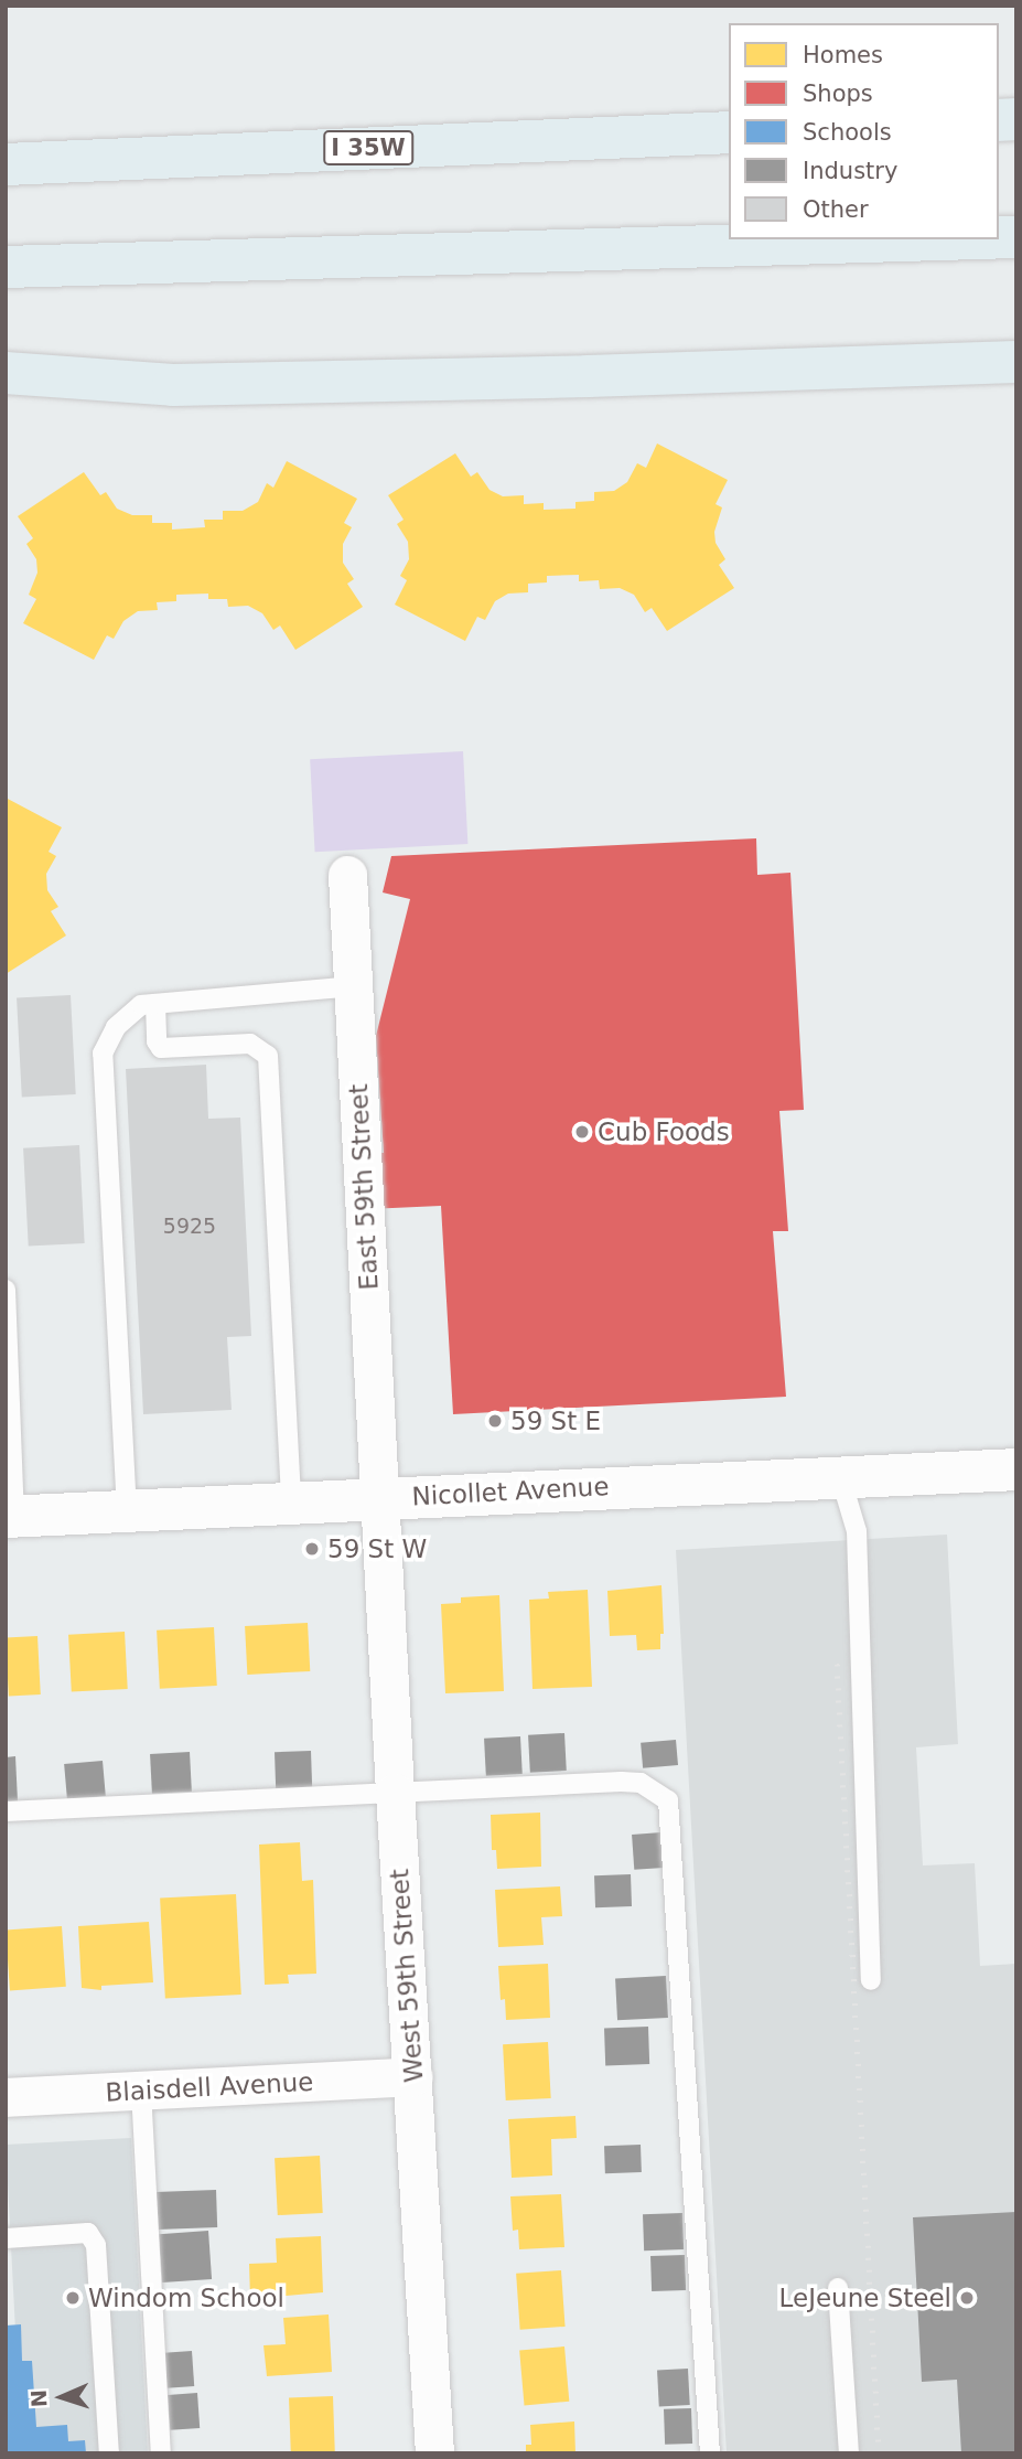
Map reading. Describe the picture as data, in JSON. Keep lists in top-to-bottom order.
{
  "streets": {
    "highway": ["I 35W"],
    "main road": ["Nicollet Avenue"],
    "street": ["East 59th Street", "West 59th Street", "Blaisdell Avenue"]
  },
  "crossings": [
    ["East 59th Street", "Nicollet Avenue"],
    ["East 59th Street", "West 59th Street"],
    ["Nicollet Avenue", "West 59th Street"],
    ["West 59th Street", "Blaisdell Avenue"]
  ],
  "places": [
    "Cub Foods",
    "59 St E",
    "59 St W",
    "Windom School",
    "LeJeune Steel"
  ],
  "house_numbers": ["5925"],
  "legend": [
    "Homes",
    "Shops",
    "Schools",
    "Industry",
    "Other"
  ],
  "north": "left"
}
